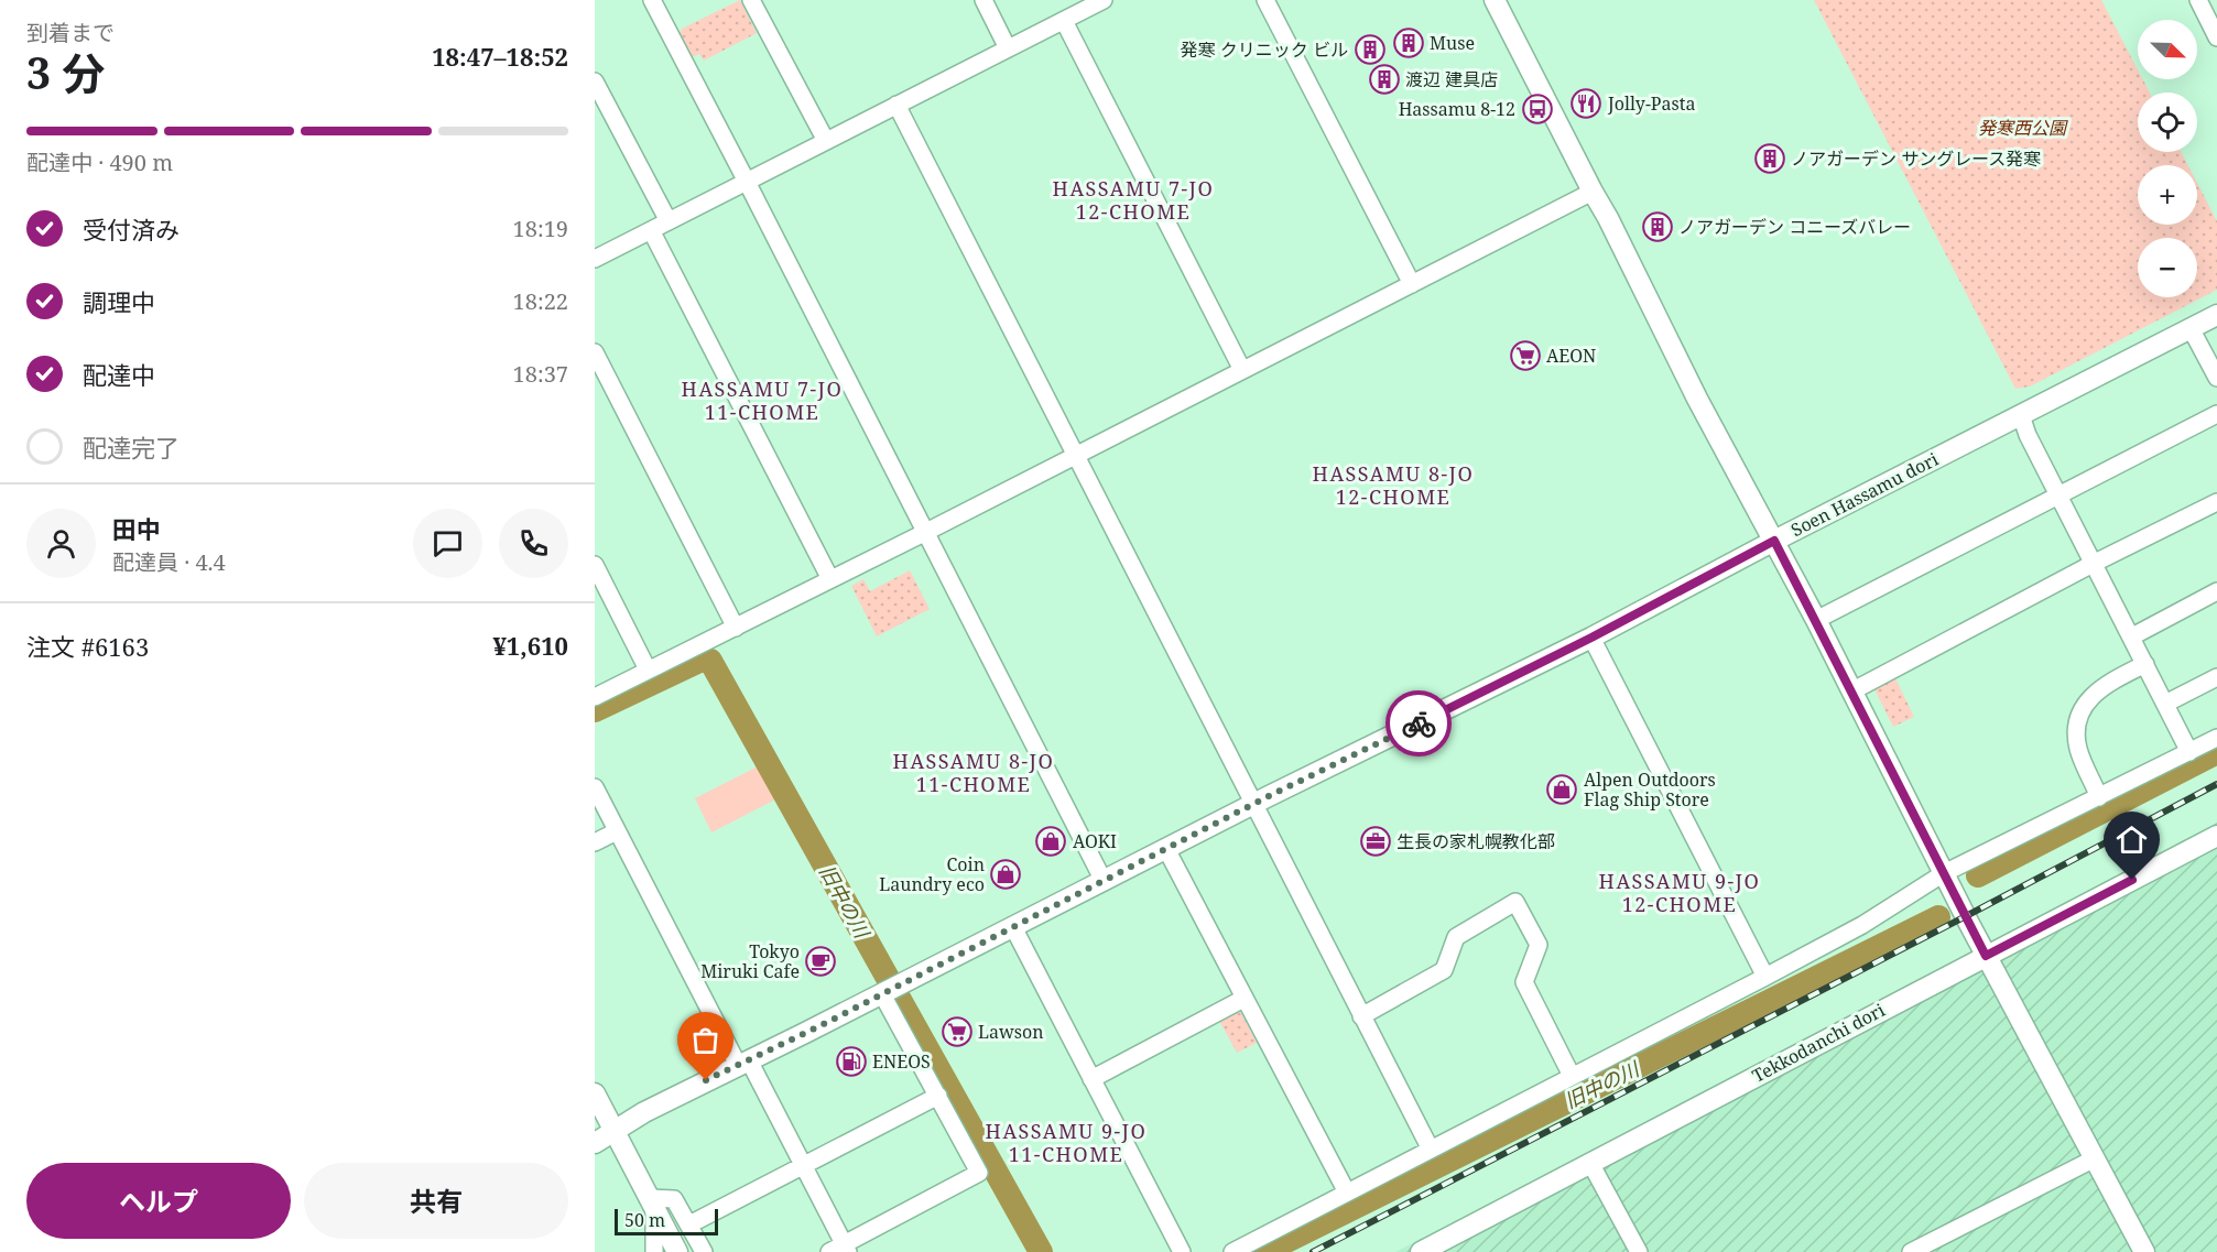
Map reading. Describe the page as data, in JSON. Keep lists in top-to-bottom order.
{
  "streets": {
    "street": ["Soen Hassamu dori", "Tekkodanchi dori"]
  },
  "districts": [
    "HASSAMU 7-JO 12-CHOME",
    "HASSAMU 7-JO 11-CHOME",
    "HASSAMU 8-JO 12-CHOME",
    "HASSAMU 8-JO 11-CHOME",
    "HASSAMU 9-JO 12-CHOME",
    "HASSAMU 9-JO 11-CHOME"
  ],
  "water": ["旧中の川"],
  "parks": ["発寒西公園"],
  "places": {
    "building": [
      "Muse",
      "発寒 クリニック ビル",
      "渡辺 建具店",
      "ノアガーデン サングレース発寒",
      "ノアガーデン コニーズバレー"
    ],
    "restaurant": ["Jolly-Pasta"],
    "bus stop": ["Hassamu 8-12"],
    "supermarket": ["AEON", "Lawson"],
    "shop": ["Alpen Outdoors Flag Ship Store", "AOKI", "Coin Laundry eco"],
    "office": ["生長の家札幌教化部"],
    "cafe": ["Tokyo Miruki Cafe"],
    "fuel station": ["ENEOS"]
  },
  "scale_bar": "50 m",
  "north": "bottom right",
  "page": {
    "heading": ["3 分", "到着まで", "18:47–18:52"],
    "panel": [
      "田中",
      "配達員 · 4.4",
      "注文 #6163",
      "¥1,610"
    ],
    "map_buttons": ["+", "−"],
    "bar": "配達中 · 490 m",
    "list": [
      ["受付済み", "18:19"],
      ["調理中", "18:22"],
      ["配達中", "18:37"],
      "配達完了"
    ],
    "buttons": ["ヘルプ", "共有"],
    "scale": "50 m"
  }
}
